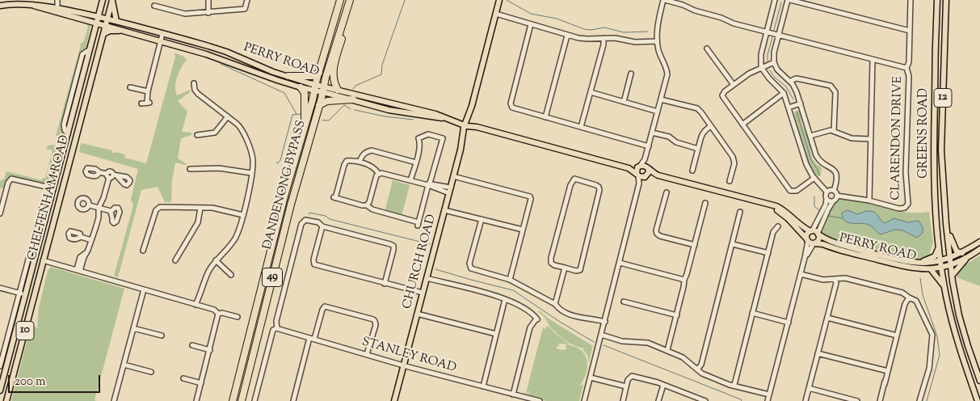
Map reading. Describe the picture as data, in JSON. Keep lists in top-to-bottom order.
{
  "streets": {
    "highway": ["DANDENONG BYPASS", "49"],
    "main road": [
      "PERRY ROAD",
      "12",
      "GREENS ROAD",
      "CHELTENHAM ROAD",
      "CHURCH ROAD",
      "10"
    ],
    "street": ["CLARENDON DRIVE", "STANLEY ROAD"]
  },
  "crossings": [
    ["PERRY ROAD", "12"],
    ["PERRY ROAD", "GREENS ROAD"],
    ["PERRY ROAD", "DANDENONG BYPASS"],
    ["PERRY ROAD", "CHELTENHAM ROAD"],
    ["PERRY ROAD", "CHURCH ROAD"],
    ["12", "GREENS ROAD"],
    ["CHURCH ROAD", "STANLEY ROAD"]
  ],
  "scale_bar": "200 m"
}
